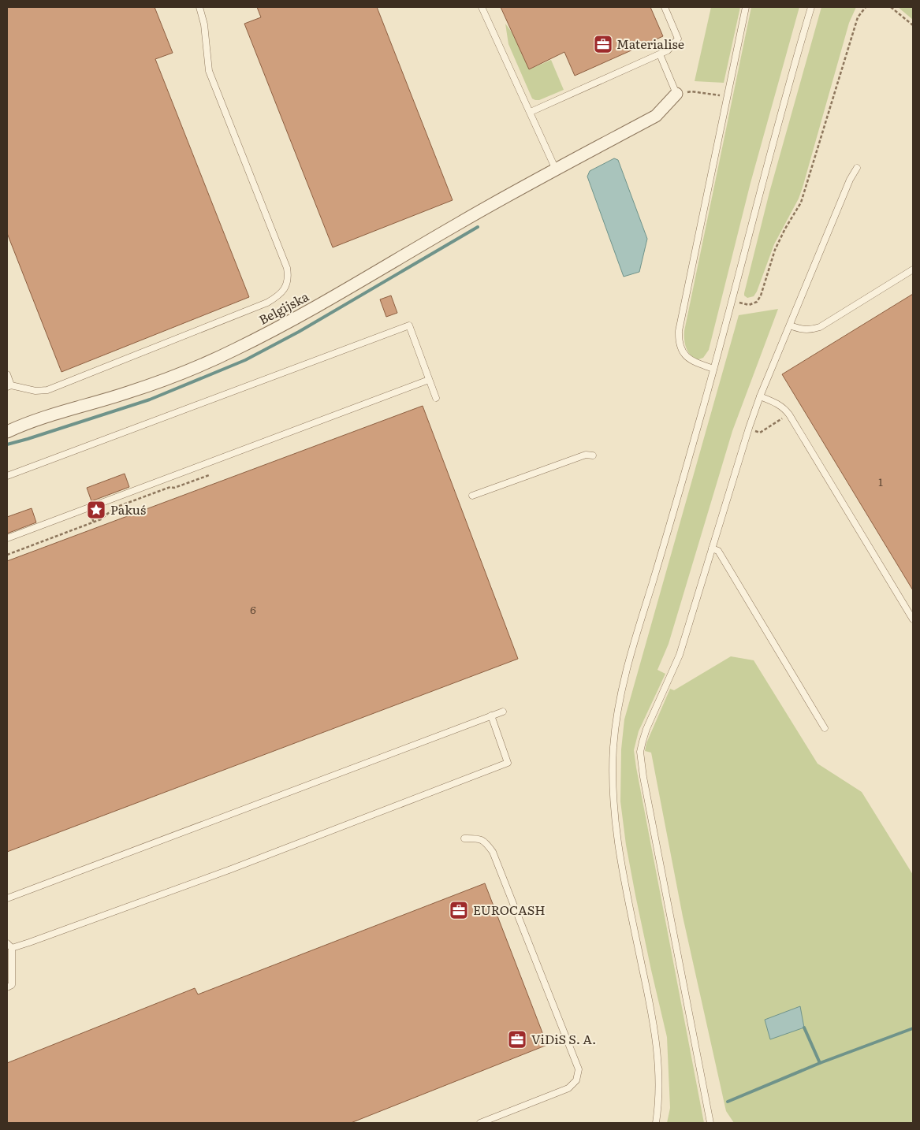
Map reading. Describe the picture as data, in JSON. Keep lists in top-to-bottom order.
{
  "streets": {
    "street": ["Belgijska"]
  },
  "places": {
    "office": ["Materialise", "EUROCASH", "ViDiS S. A."],
    "place": ["Pakuś"]
  },
  "house_numbers": ["1", "6"]
}
